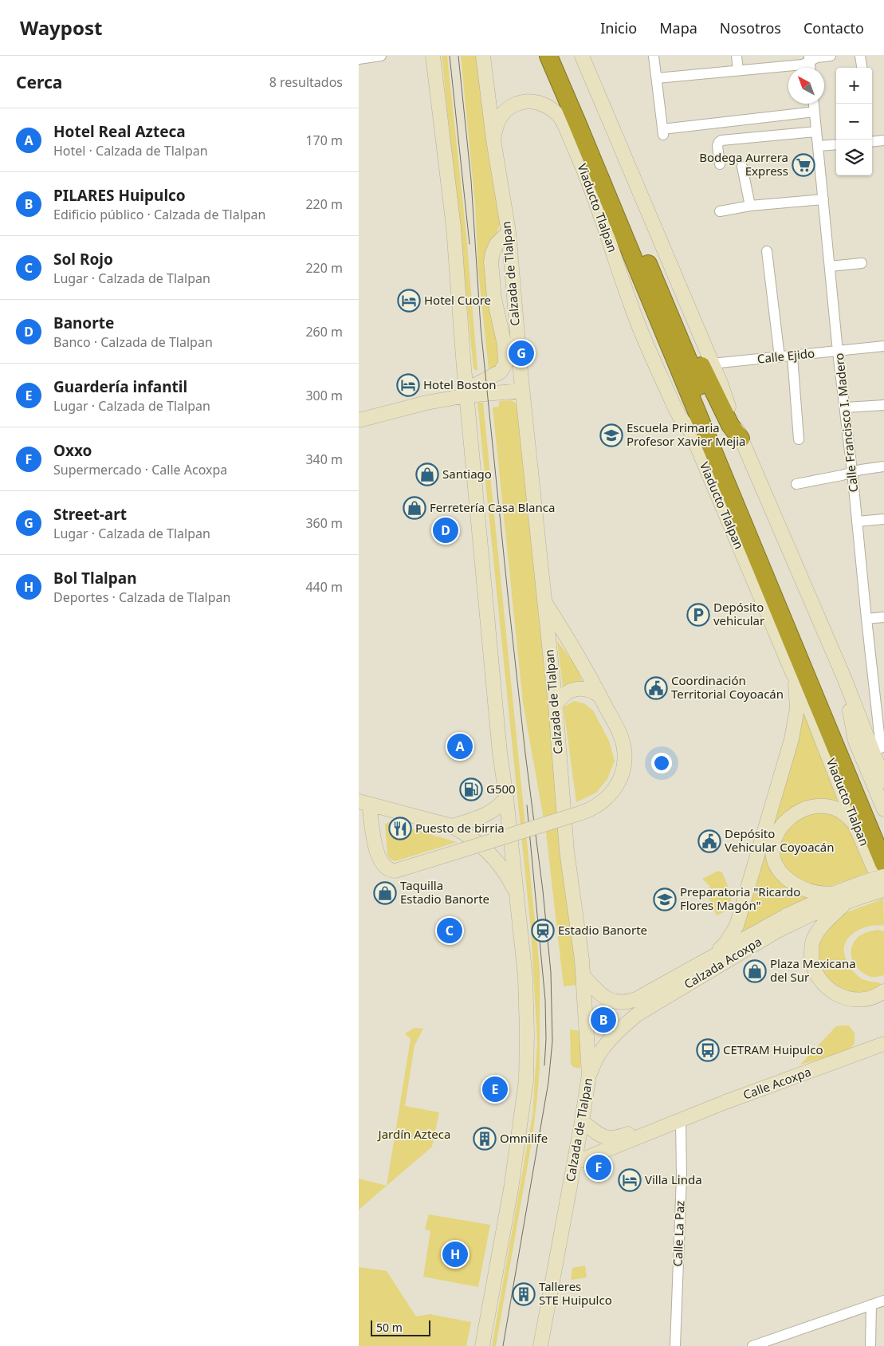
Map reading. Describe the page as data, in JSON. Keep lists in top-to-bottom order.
{
  "streets": {
    "highway": ["Viaducto Tlalpan"],
    "main road": ["Calzada de Tlalpan", "Calzada Acoxpa", "Calle Acoxpa"],
    "street": ["Calle Ejido", "Calle Francisco I. Madero", "Calle La Paz"]
  },
  "crossings": [
    ["Viaducto Tlalpan", "Calzada de Tlalpan"],
    ["Viaducto Tlalpan", "Calzada Acoxpa"],
    ["Calzada de Tlalpan", "Calzada Acoxpa"],
    ["Calzada de Tlalpan", "Calle Acoxpa"],
    ["Calle Ejido", "Calle Francisco I. Madero"],
    ["Calle Acoxpa", "Calle La Paz"]
  ],
  "parks": ["Jardín Azteca"],
  "places": {
    "supermarket": ["Bodega Aurrera Express"],
    "hotel": ["Hotel Cuore", "Hotel Boston", "Villa Linda"],
    "school or university": ["Escuela Primaria Profesor Xavier Mejia", "Preparatoria \"Ricardo Flores Magón\""],
    "shop": [
      "Santiago",
      "Ferretería Casa Blanca",
      "Taquilla Estadio Banorte",
      "Plaza Mexicana del Sur"
    ],
    "parking": ["Depósito vehicular"],
    "public building": ["Coordinación Territorial Coyoacán", "Depósito Vehicular Coyoacán"],
    "fuel station": ["G500"],
    "restaurant": ["Puesto de birria"],
    "station": ["Estadio Banorte"],
    "bus stop": ["CETRAM Huipulco"],
    "building": ["Omnilife", "Talleres STE Huipulco"]
  },
  "scale_bar": "50 m",
  "north": "top left",
  "page": {
    "header": "Waypost",
    "nav": [
      "Inicio",
      "Mapa",
      "Nosotros",
      "Contacto"
    ],
    "heading": ["Cerca", "8 resultados"],
    "map_buttons": ["+", "−"],
    "list": [
      {
        "mark": "A",
        "name": "Hotel Real Azteca",
        "note": "Hotel · Calzada de Tlalpan",
        "value": "170 m"
      },
      {
        "mark": "B",
        "name": "PILARES Huipulco",
        "note": "Edificio público · Calzada de Tlalpan",
        "value": "220 m"
      },
      {
        "mark": "C",
        "name": "Sol Rojo",
        "note": "Lugar · Calzada de Tlalpan",
        "value": "220 m"
      },
      {
        "mark": "D",
        "name": "Banorte",
        "note": "Banco · Calzada de Tlalpan",
        "value": "260 m"
      },
      {
        "mark": "E",
        "name": "Guardería infantil",
        "note": "Lugar · Calzada de Tlalpan",
        "value": "300 m"
      },
      {
        "mark": "F",
        "name": "Oxxo",
        "note": "Supermercado · Calle Acoxpa",
        "value": "340 m"
      },
      {
        "mark": "G",
        "name": "Street-art",
        "note": "Lugar · Calzada de Tlalpan",
        "value": "360 m"
      },
      {
        "mark": "H",
        "name": "Bol Tlalpan",
        "note": "Deportes · Calzada de Tlalpan",
        "value": "440 m"
      }
    ],
    "pins": [
      "G",
      "D",
      "A",
      "C",
      "B",
      "E",
      "F",
      "H"
    ],
    "scale": "50 m"
  }
}
